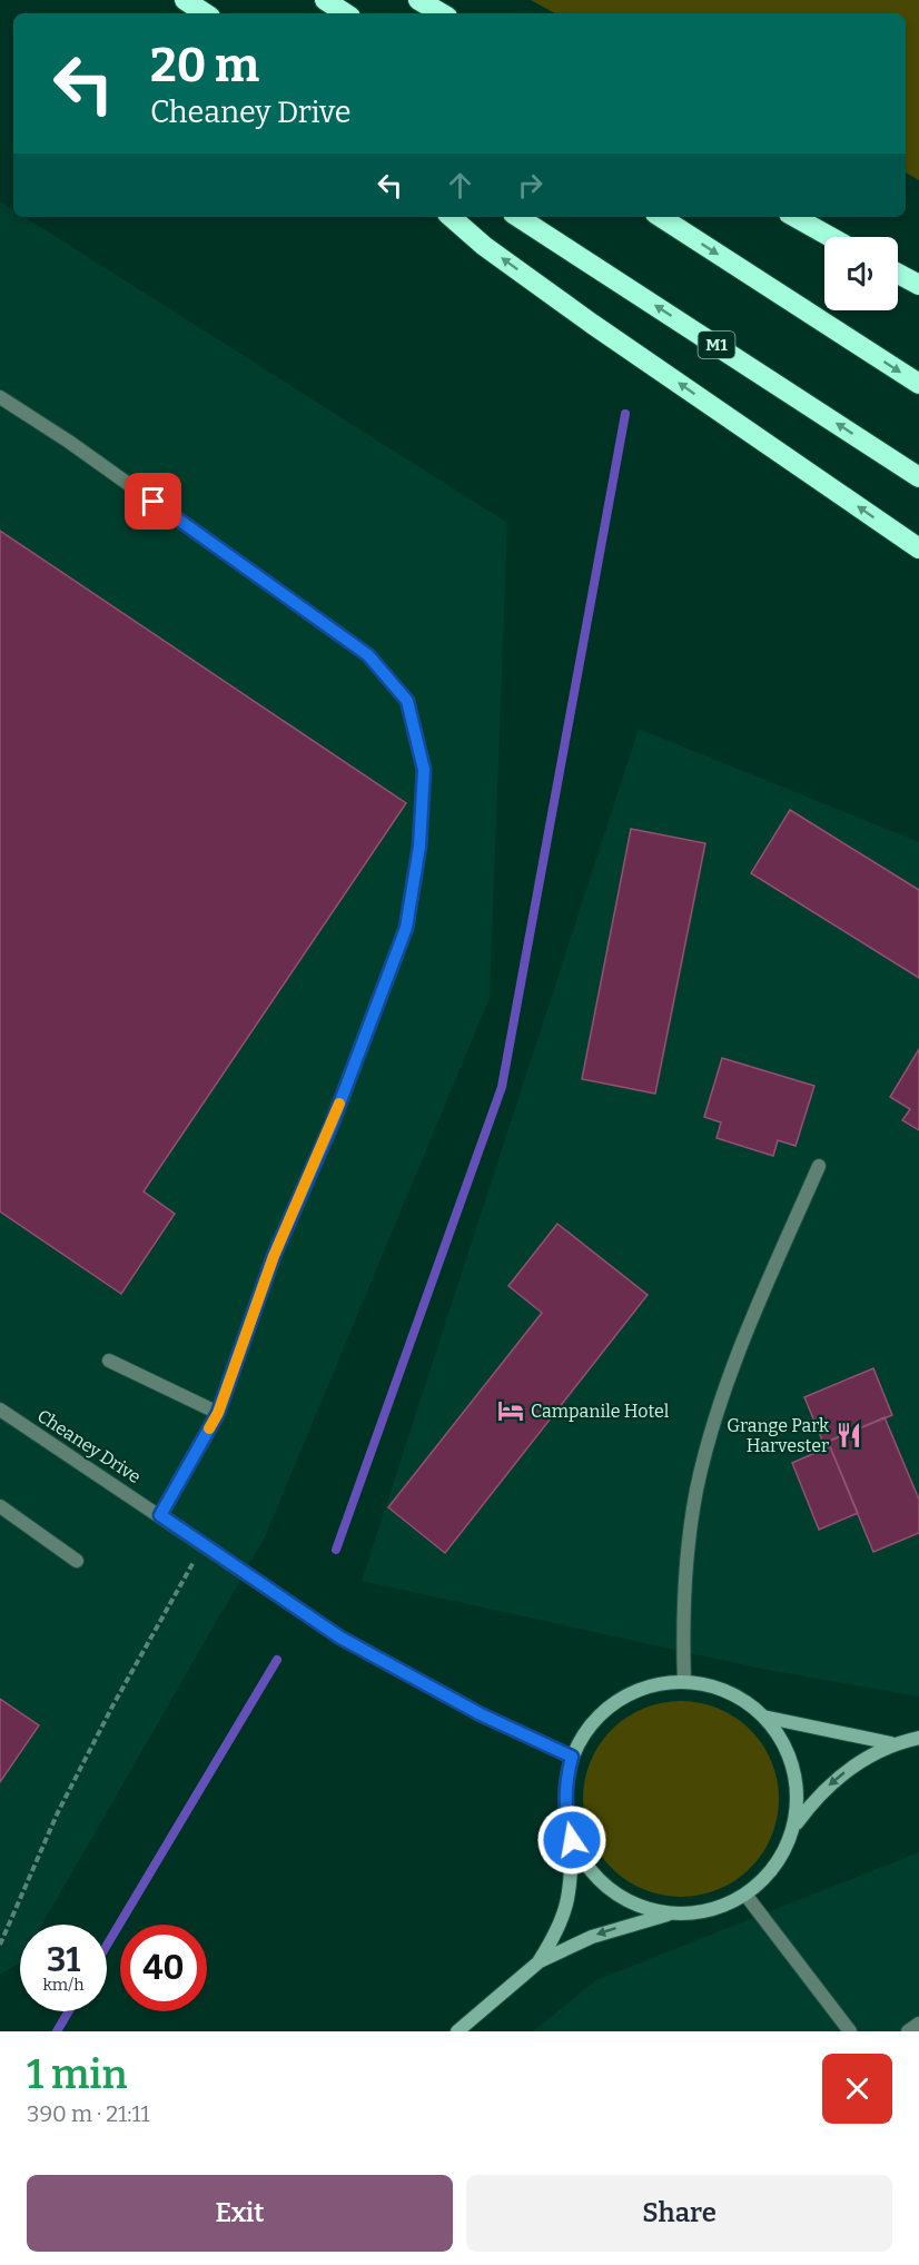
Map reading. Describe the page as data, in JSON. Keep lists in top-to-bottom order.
{
  "streets": {
    "highway": ["M1"],
    "street": ["Cheaney Drive"]
  },
  "places": {
    "hotel": ["Campanile Hotel"],
    "restaurant": ["Grange Park Harvester"]
  },
  "page": {
    "turn": ["20 m", "Cheaney Drive"],
    "speed": "31 km/h",
    "limit": "40",
    "heading": ["1 min", "390 m · 21:11"],
    "buttons": ["Exit", "Share"]
  }
}
